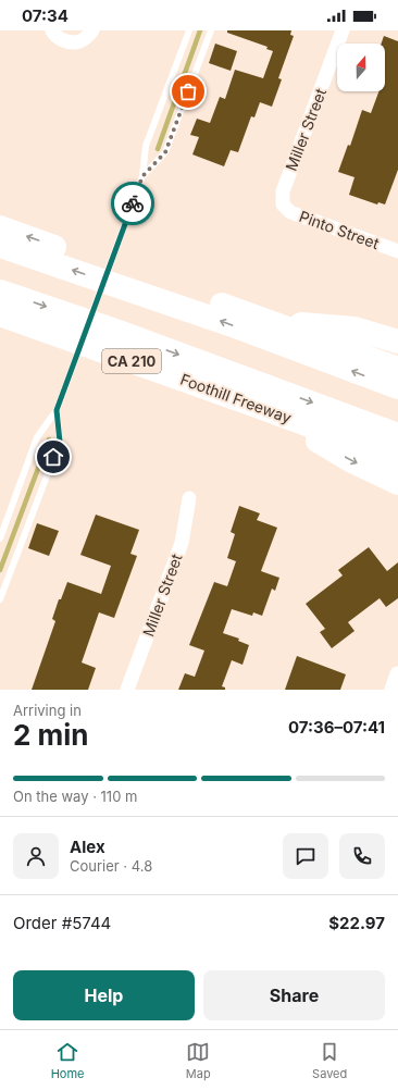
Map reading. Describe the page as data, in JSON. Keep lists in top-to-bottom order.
{
  "streets": {
    "highway": ["CA 210", "Foothill Freeway"],
    "street": ["Miller Street", "Pinto Street"]
  },
  "crossings": [
    ["Miller Street", "Pinto Street"]
  ],
  "north": "top",
  "page": {
    "status": "07:34",
    "heading": ["2 min", "Arriving in", "07:36–07:41"],
    "panel": [
      "Alex",
      "Courier · 4.8",
      "Order #5744",
      "$22.97"
    ],
    "bar": "On the way · 110 m",
    "buttons": ["Help", "Share"],
    "tabs": ["Home", "Map", "Saved"]
  }
}
